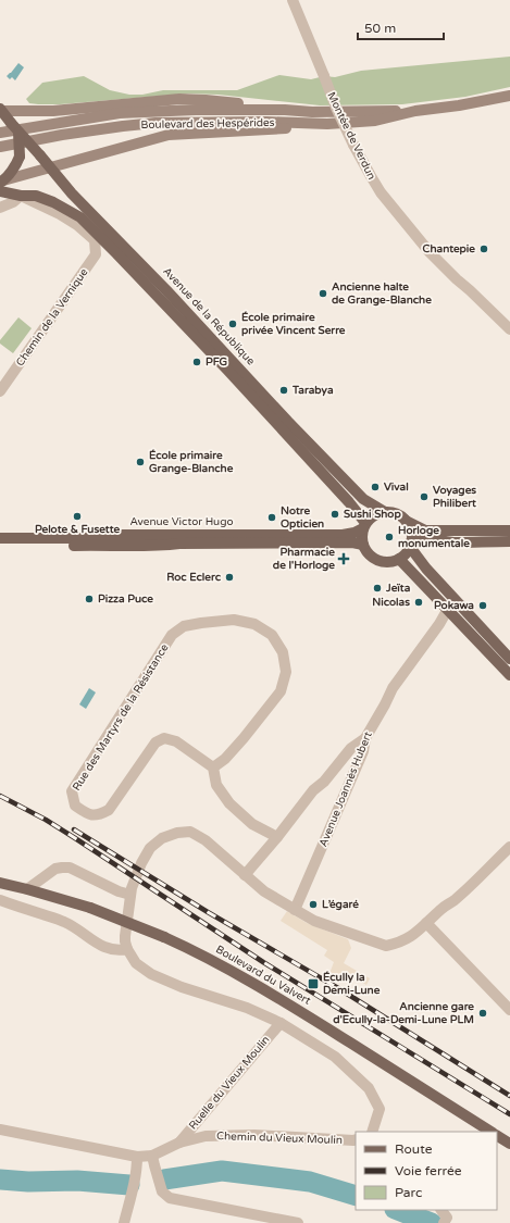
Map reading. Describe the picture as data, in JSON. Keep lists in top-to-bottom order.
{
  "streets": {
    "main road": [
      "Boulevard des Hespérides",
      "Avenue de la République",
      "Avenue Victor Hugo",
      "Boulevard du Valvert"
    ],
    "street": [
      "Montée de Verdun",
      "Chemin de la Vernique",
      "Rue des Martyrs de la Résistance",
      "Avenue Joannès Hubert",
      "Ruelle du Vieux Moulin",
      "Chemin du Vieux Moulin"
    ]
  },
  "crossings": [
    ["Avenue de la République", "Avenue Victor Hugo"],
    ["Ruelle du Vieux Moulin", "Chemin du Vieux Moulin"]
  ],
  "places": {
    "other": [
      "Chantepie",
      "Ancienne halte de Grange-Blanche",
      "École primaire privée Vincent Serre",
      "PFG",
      "Tarabya",
      "École primaire Grange-Blanche",
      "Vival",
      "Voyages Philibert",
      "Sushi Shop",
      "Pelote & Fusette",
      "Notre Opticien",
      "Horloge monumentale",
      "Roc Eclerc",
      "Jeïta",
      "Pizza Puce",
      "Nicolas",
      "Pokawa",
      "L’égaré",
      "Ancienne gare d'Ecully-la-Demi-Lune PLM"
    ],
    "health": ["Pharmacie de l'Horloge"],
    "transit": ["Écully la Demi-Lune"]
  },
  "legend": ["Route", "Voie ferrée", "Parc"],
  "scale_bar": "50 m"
}
